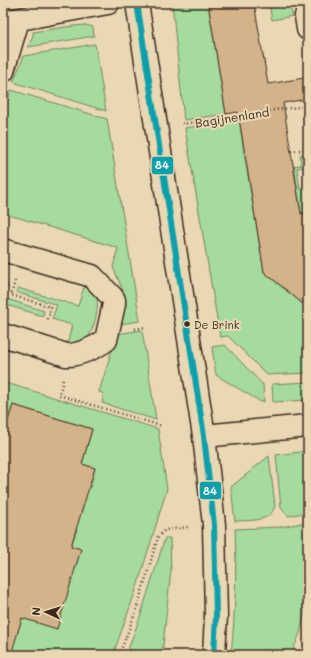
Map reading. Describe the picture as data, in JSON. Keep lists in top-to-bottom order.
{
  "streets": {
    "path": ["Bagijnenland"]
  },
  "places": ["De Brink"],
  "lines": ["transit line 84"],
  "north": "left"
}
